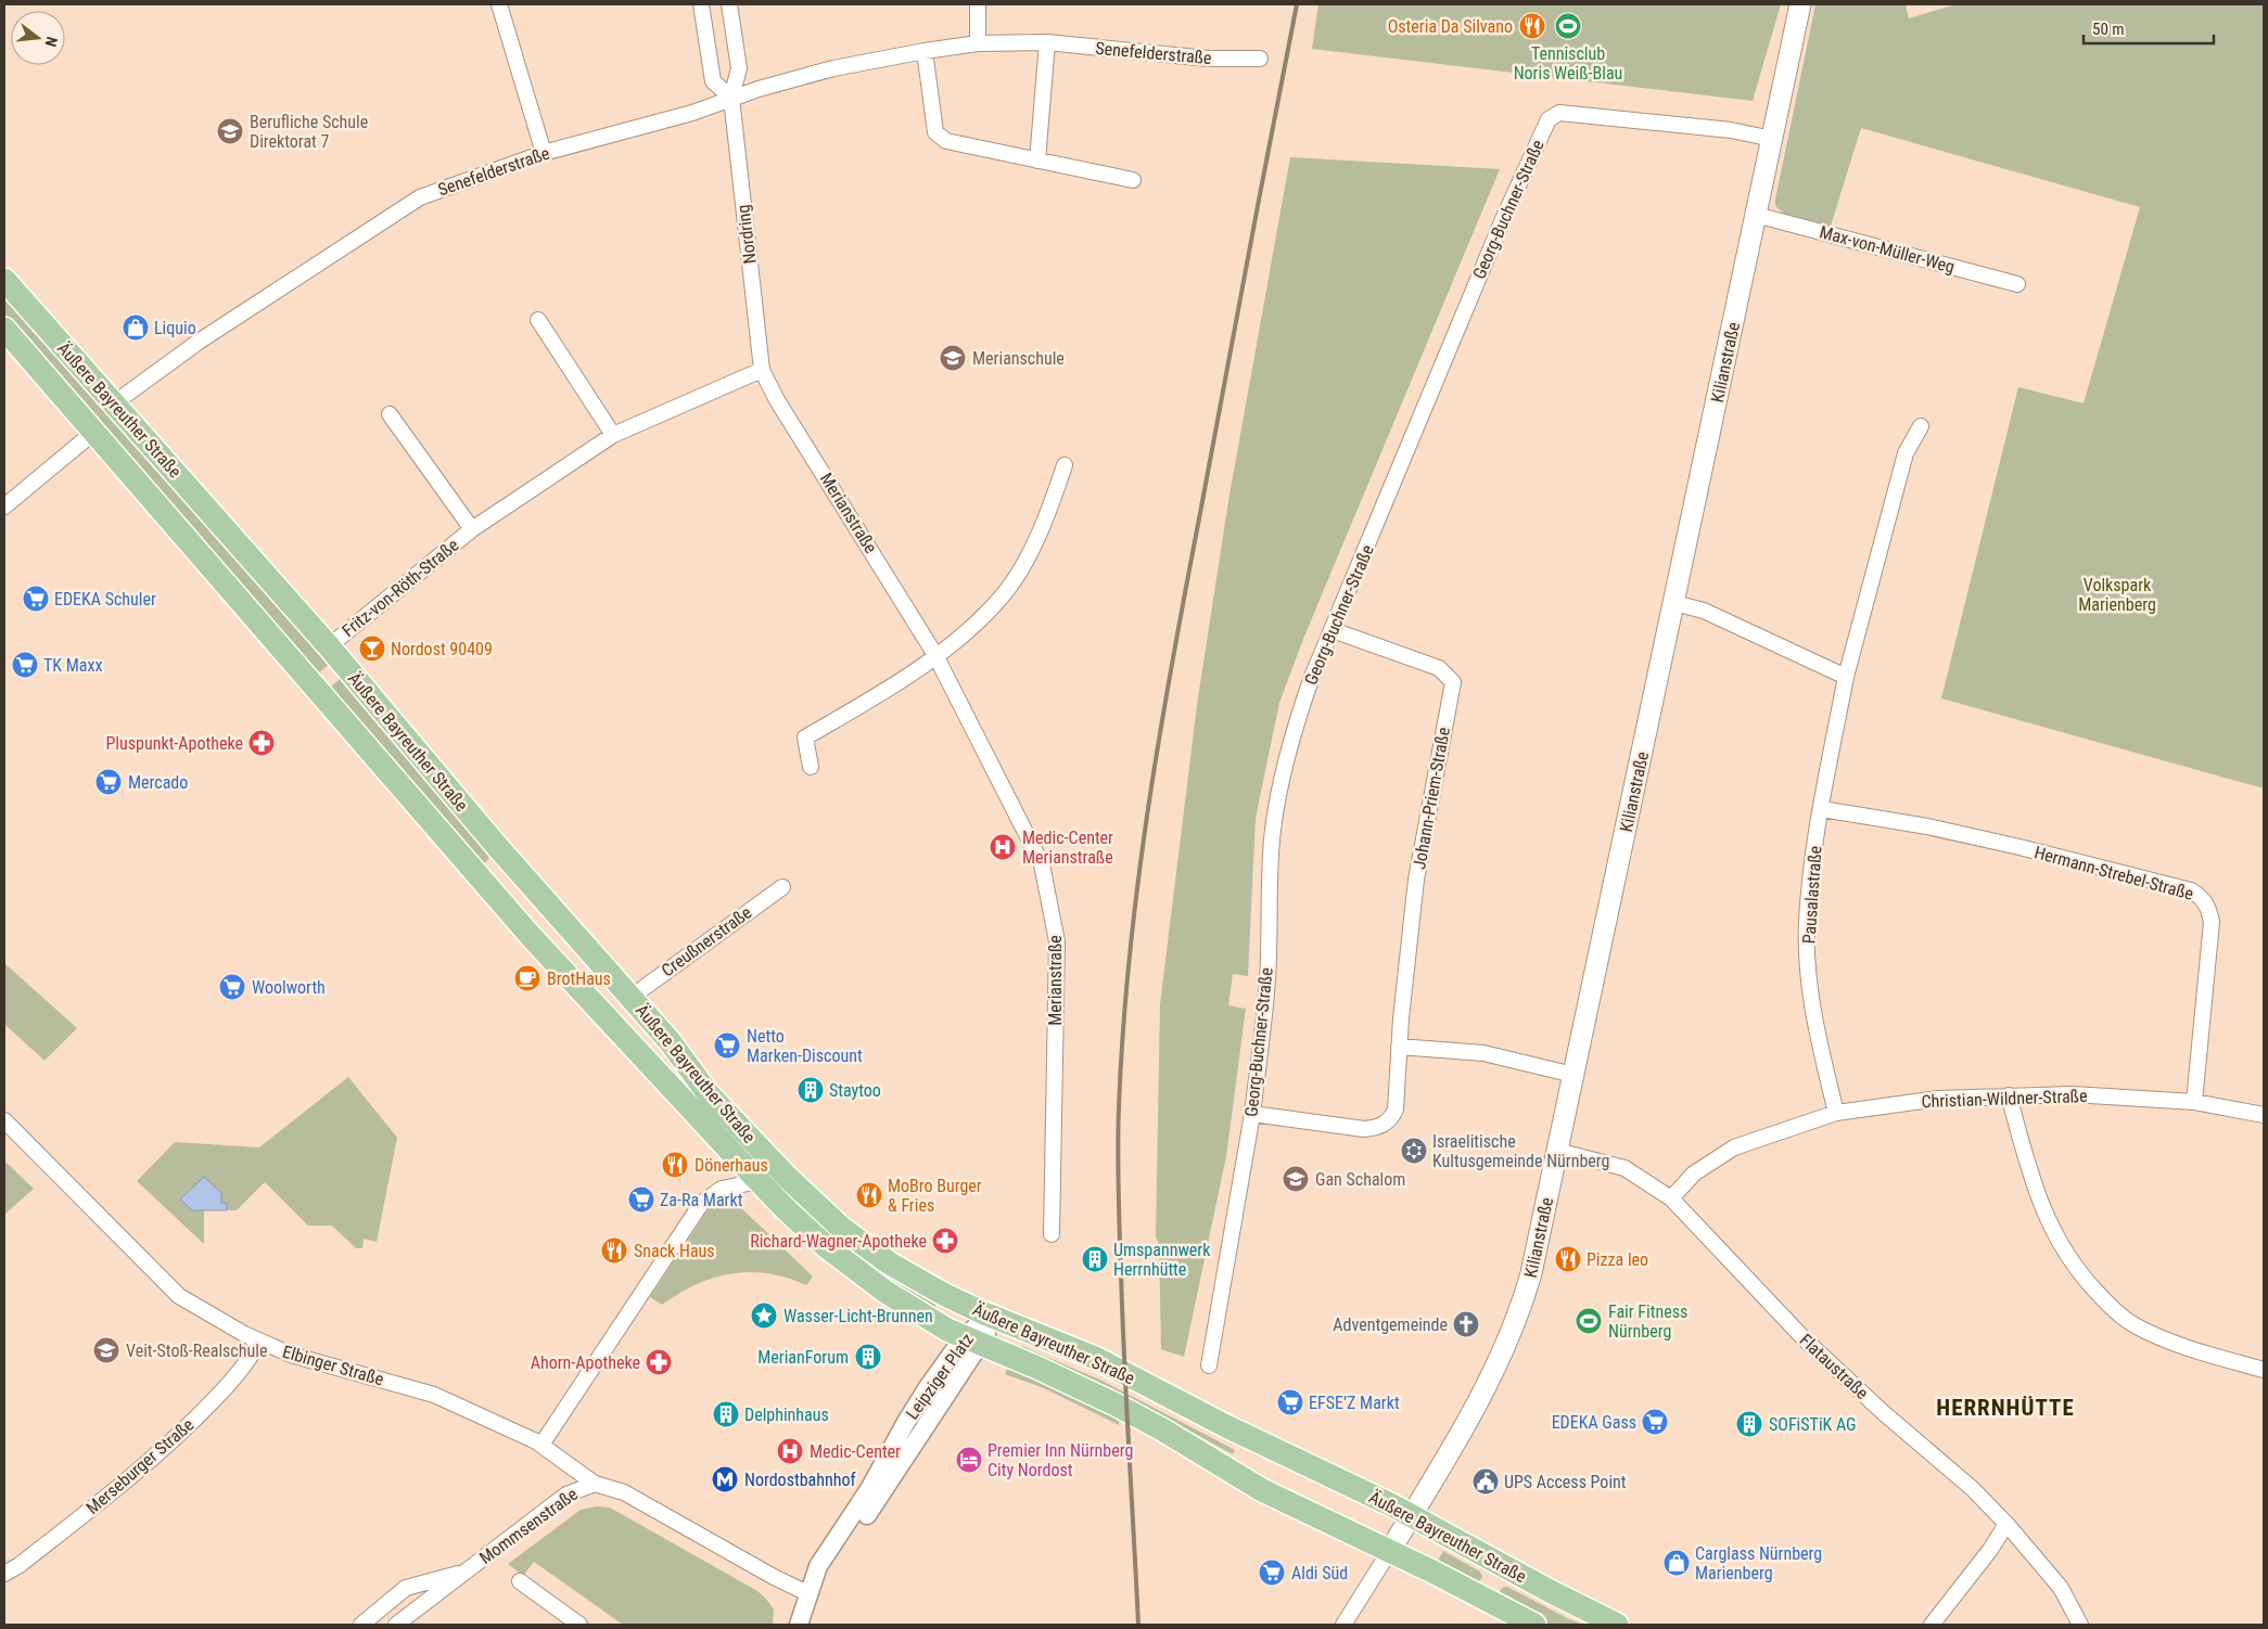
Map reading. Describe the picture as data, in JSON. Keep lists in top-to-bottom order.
{
  "streets": {
    "main road": ["Kilianstraße", "Äußere Bayreuther Straße"],
    "street": [
      "Senefelderstraße",
      "Georg-Buchner-Straße",
      "Nordring",
      "Max-von-Müller-Weg",
      "Merianstraße",
      "Fritz-von-Röth-Straße",
      "Johann-Priem-Straße",
      "Hermann-Strebel-Straße",
      "Pausalastraße",
      "Creußnerstraße",
      "Christian-Wildner-Straße",
      "Elbinger Straße",
      "Flataustraße",
      "Leipziger Platz",
      "Merseburger Straße",
      "Mommsenstraße"
    ]
  },
  "crossings": [
    ["Senefelderstraße", "Nordring"],
    ["Senefelderstraße", "Äußere Bayreuther Straße"],
    ["Georg-Buchner-Straße", "Kilianstraße"],
    ["Georg-Buchner-Straße", "Johann-Priem-Straße"],
    ["Nordring", "Merianstraße"],
    ["Nordring", "Fritz-von-Röth-Straße"],
    ["Max-von-Müller-Weg", "Kilianstraße"],
    ["Kilianstraße", "Äußere Bayreuther Straße"],
    ["Kilianstraße", "Flataustraße"],
    ["Äußere Bayreuther Straße", "Fritz-von-Röth-Straße"],
    ["Äußere Bayreuther Straße", "Creußnerstraße"],
    ["Äußere Bayreuther Straße", "Leipziger Platz"],
    ["Merianstraße", "Fritz-von-Röth-Straße"],
    ["Hermann-Strebel-Straße", "Pausalastraße"],
    ["Hermann-Strebel-Straße", "Christian-Wildner-Straße"],
    ["Pausalastraße", "Christian-Wildner-Straße"],
    ["Christian-Wildner-Straße", "Flataustraße"],
    ["Elbinger Straße", "Merseburger Straße"]
  ],
  "districts": ["HERRNHÜTTE"],
  "parks": ["Volkspark Marienberg"],
  "places": {
    "restaurant": [
      "Osteria Da Silvano",
      "Dönerhaus",
      "MoBro Burger & Fries",
      "Snack Haus",
      "Pizza leo"
    ],
    "sports": ["Tennisclub Noris Weiß-Blau", "Fair Fitness Nürnberg"],
    "school or university": [
      "Berufliche Schule Direktorat 7",
      "Merianschule",
      "Gan Schalom",
      "Veit-Stoß-Realschule"
    ],
    "shop": ["Liquio", "Carglass Nürnberg Marienberg"],
    "supermarket": [
      "EDEKA Schuler",
      "TK Maxx",
      "Mercado",
      "Woolworth",
      "Netto Marken-Discount",
      "Za-Ra Markt",
      "EFSE’Z Markt",
      "EDEKA Gass",
      "Aldi Süd"
    ],
    "bar": ["Nordost 90409"],
    "pharmacy": ["Pluspunkt-Apotheke", "Richard-Wagner-Apotheke", "Ahorn-Apotheke"],
    "hospital": ["Medic-Center Merianstraße", "Medic-Center"],
    "cafe": ["BrotHaus"],
    "building": [
      "Staytoo",
      "Umspannwerk Herrnhütte",
      "MerianForum",
      "Delphinhaus",
      "SOFiSTiK AG"
    ],
    "synagogue": ["Israelitische Kultusgemeinde Nürnberg"],
    "place": ["Wasser-Licht-Brunnen"],
    "church": ["Adventgemeinde"],
    "hotel": ["Premier Inn Nürnberg City Nordost"],
    "metro station": ["Nordostbahnhof"],
    "public building": ["UPS Access Point"]
  },
  "scale_bar": "50 m",
  "north": "right"
}
